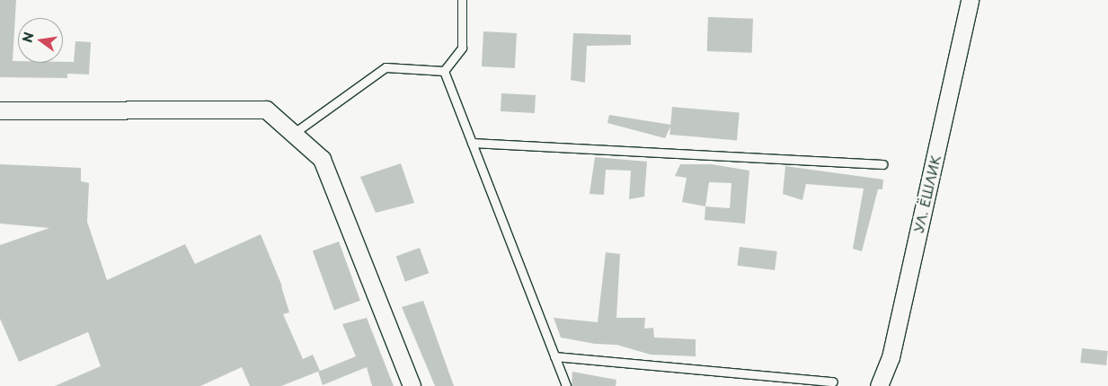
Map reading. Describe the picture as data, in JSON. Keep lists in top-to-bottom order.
{
  "streets": {
    "street": ["УЛ. ЁШЛИК"]
  },
  "north": "left"
}
